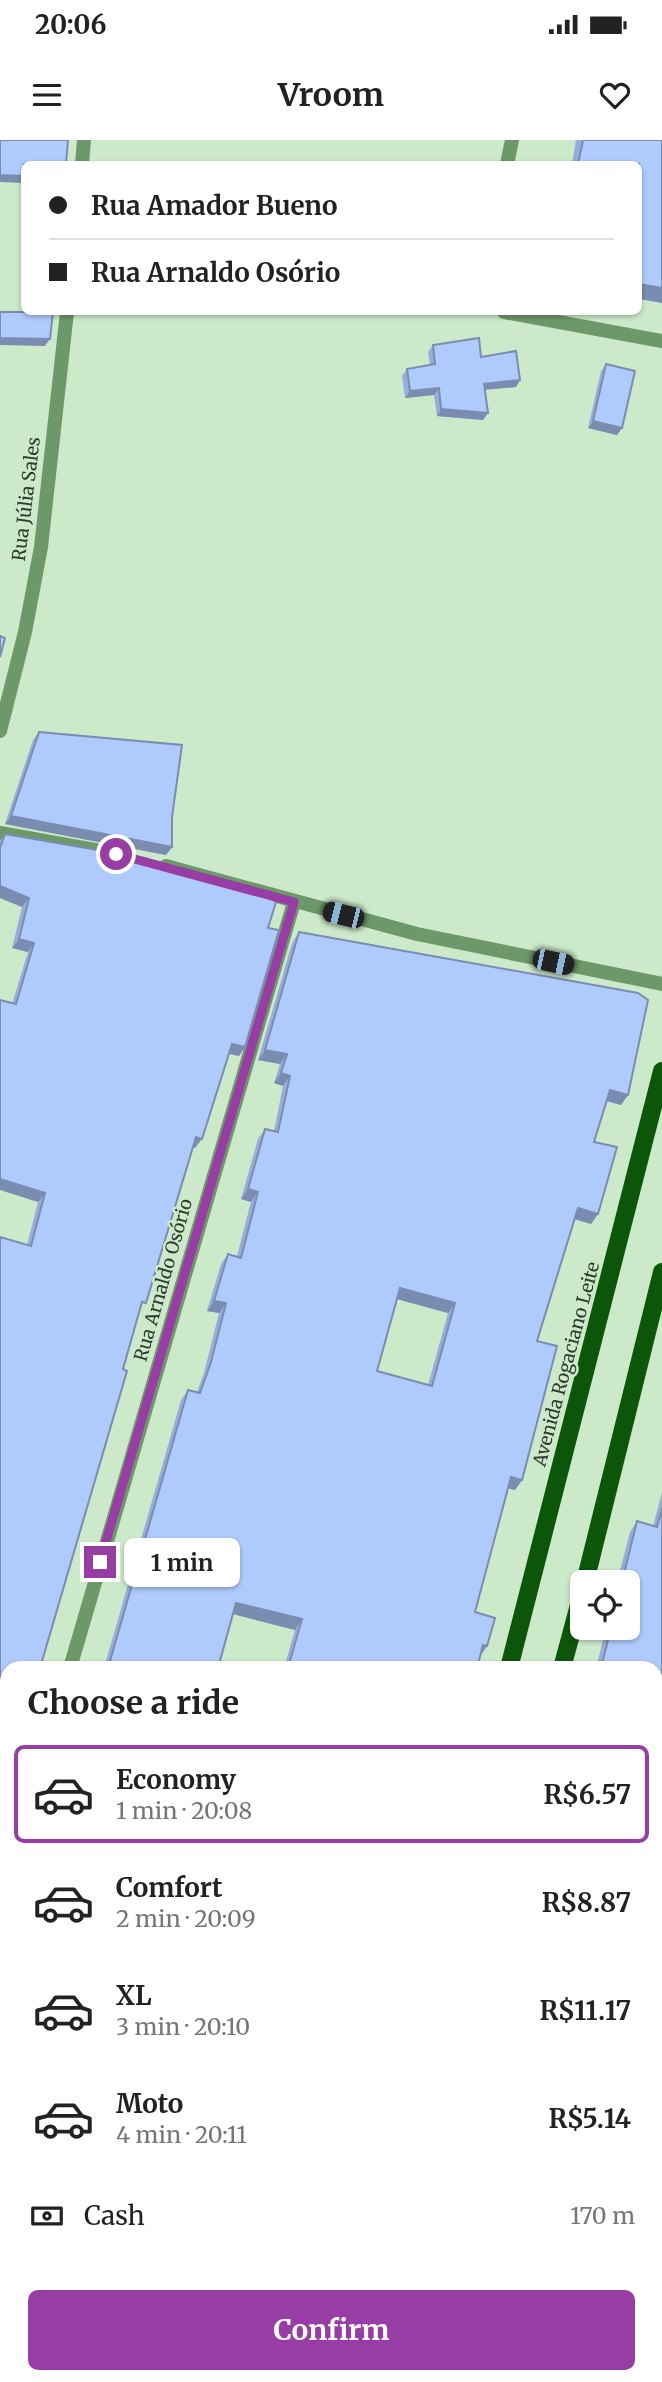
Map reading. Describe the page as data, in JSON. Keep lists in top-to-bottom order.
{
  "streets": {
    "main road": ["Avenida Rogaciano Leite"],
    "street": ["Rua Júlia Sales", "Rua Arnaldo Osório"]
  },
  "page": {
    "status": "20:06",
    "header": "Vroom",
    "banner": ["Rua Amador Bueno", "Rua Arnaldo Osório"],
    "bubble": "1 min",
    "heading": "Choose a ride",
    "list": [
      {
        "name": "Economy",
        "note": "1 min · 20:08",
        "value": "R$6.57"
      },
      {
        "name": "Comfort",
        "note": "2 min · 20:09",
        "value": "R$8.87"
      },
      {
        "name": "XL",
        "note": "3 min · 20:10",
        "value": "R$11.17"
      },
      {
        "name": "Moto",
        "note": "4 min · 20:11",
        "value": "R$5.14"
      }
    ],
    "pay": ["Cash", "170 m"],
    "buttons": "Confirm"
  }
}
